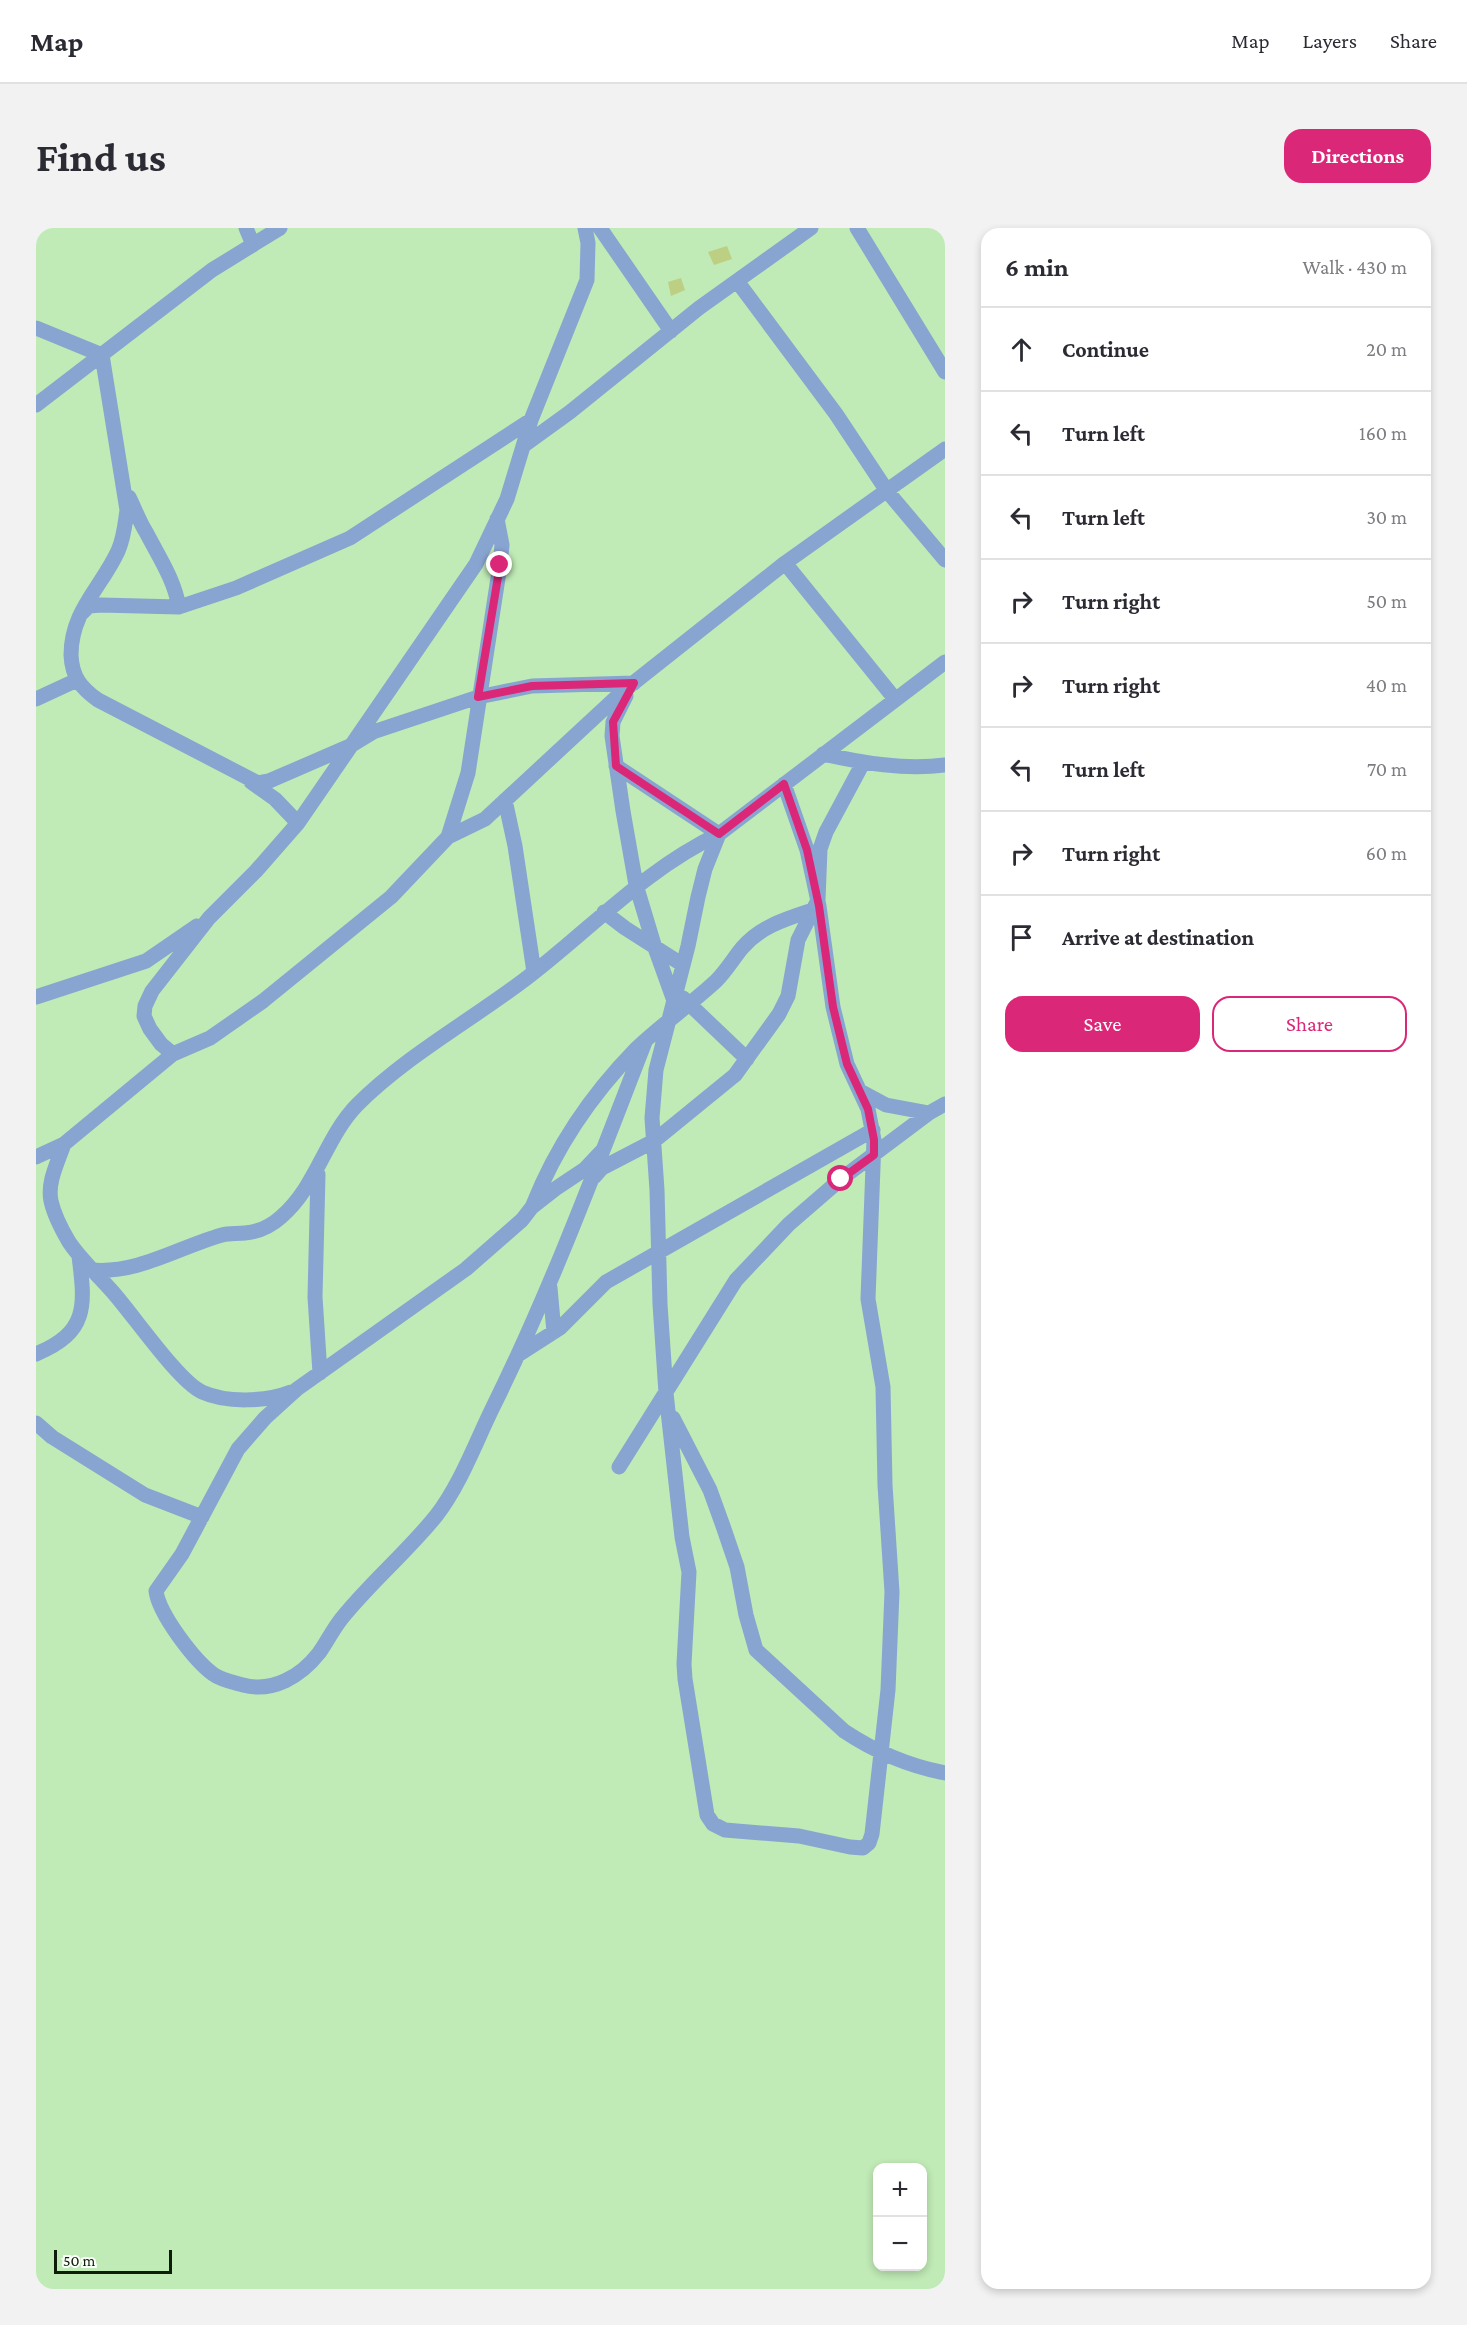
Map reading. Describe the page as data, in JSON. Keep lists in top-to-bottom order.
{
  "scale_bar": "50 m",
  "page": {
    "header": "Map",
    "nav": ["Map", "Layers", "Share"],
    "buttons": [
      "Directions",
      ["Save", "Share"]
    ],
    "title": "Find us",
    "heading": ["6 min", "Walk · 430 m"],
    "list": [
      ["Continue", "20 m"],
      ["Turn left", "160 m"],
      ["Turn left", "30 m"],
      ["Turn right", "50 m"],
      ["Turn right", "40 m"],
      ["Turn left", "70 m"],
      ["Turn right", "60 m"],
      "Arrive at destination"
    ],
    "map_buttons": ["+", "−"],
    "scale": "50 m"
  }
}
